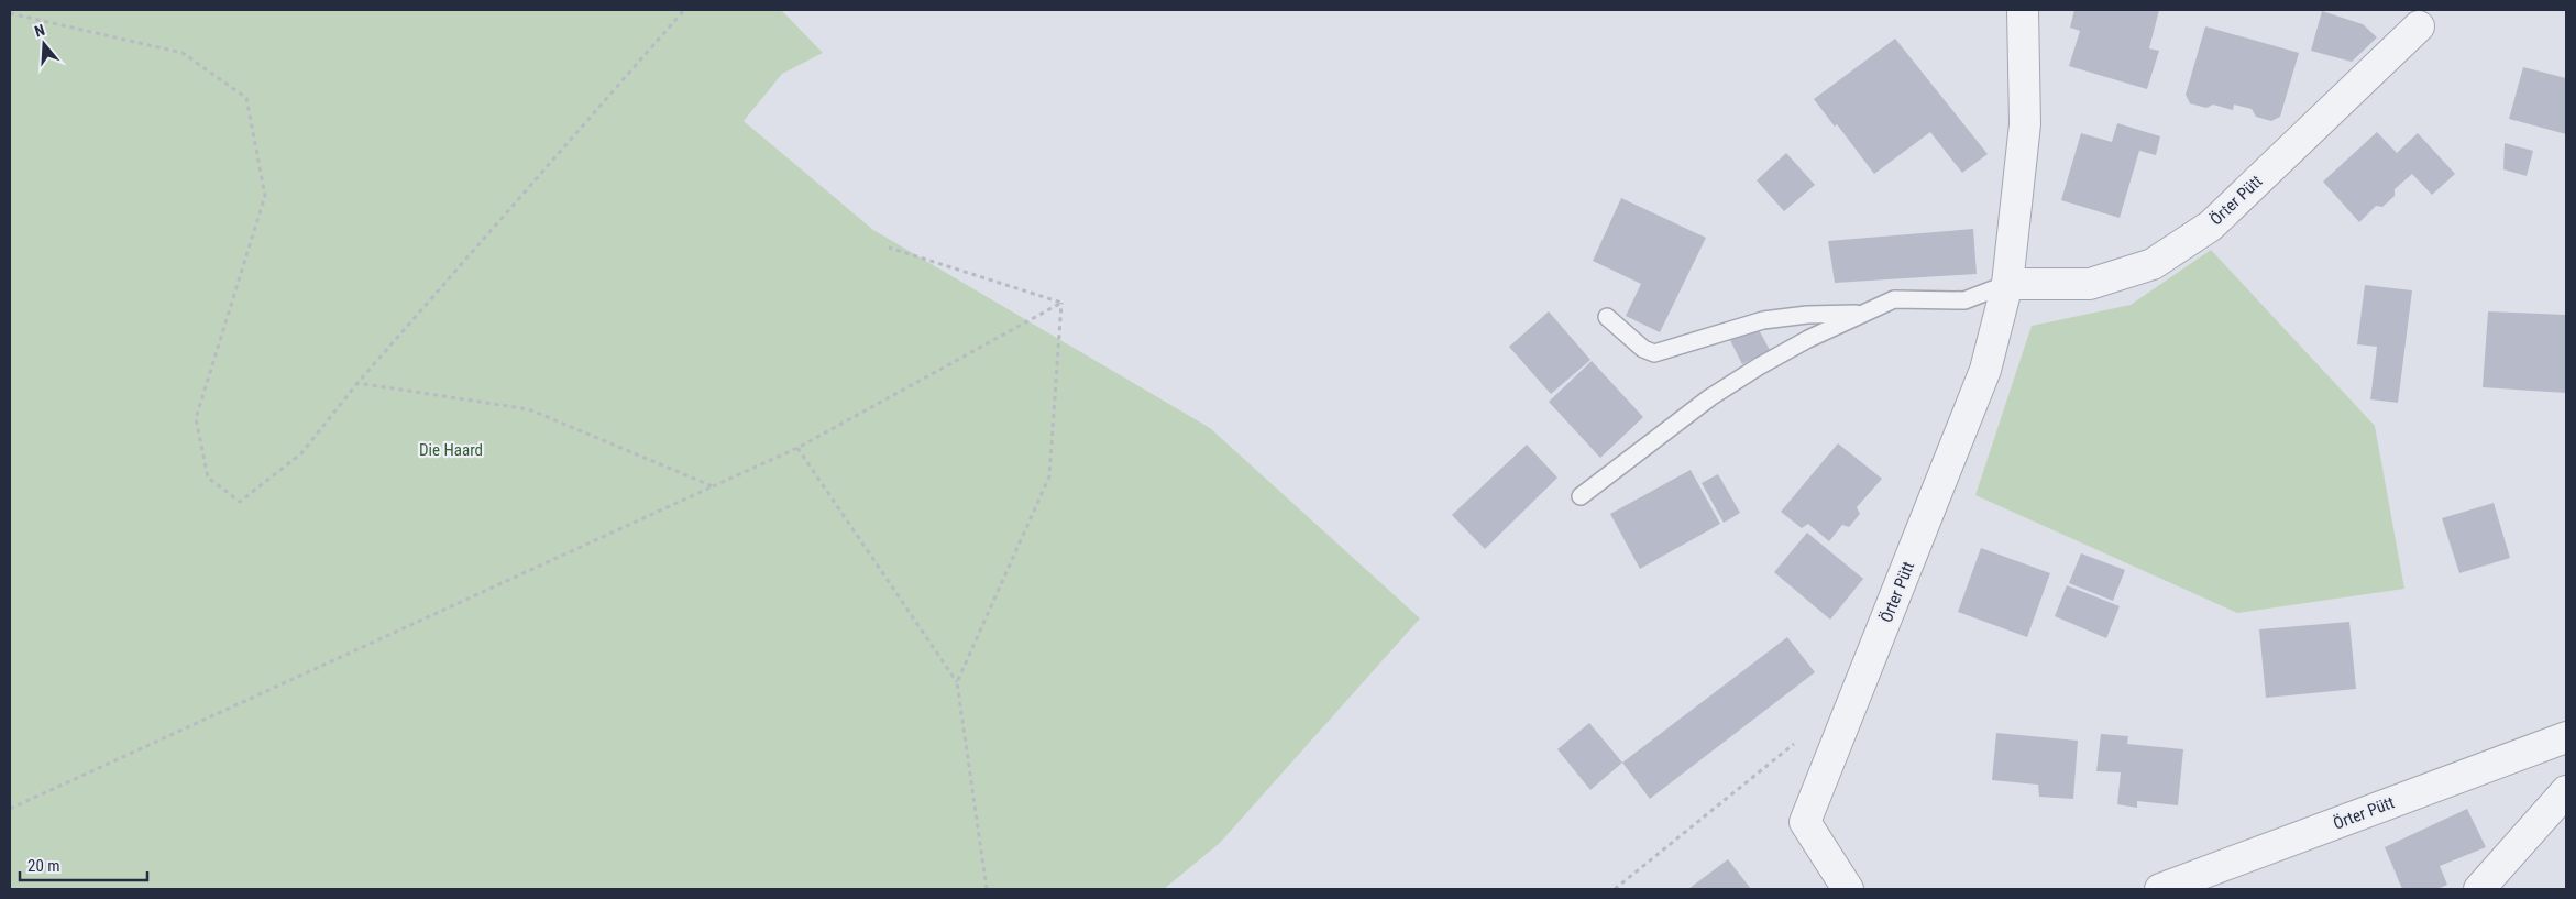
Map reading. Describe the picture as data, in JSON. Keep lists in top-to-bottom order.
{
  "streets": {
    "street": ["Örter Pütt"]
  },
  "parks": ["Die Haard"],
  "scale_bar": "20 m",
  "north": "top"
}
